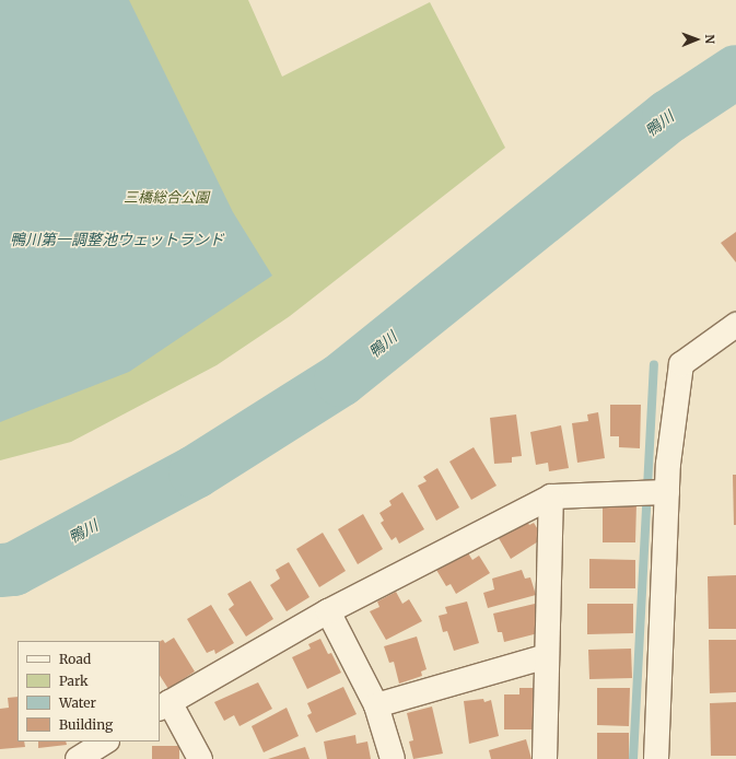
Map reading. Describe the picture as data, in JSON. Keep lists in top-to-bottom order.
{
  "water": ["鴨川", "鴨川第一調整池ウェットランド"],
  "parks": ["三橋総合公園"],
  "legend": [
    "Road",
    "Park",
    "Water",
    "Building"
  ],
  "north": "right"
}
